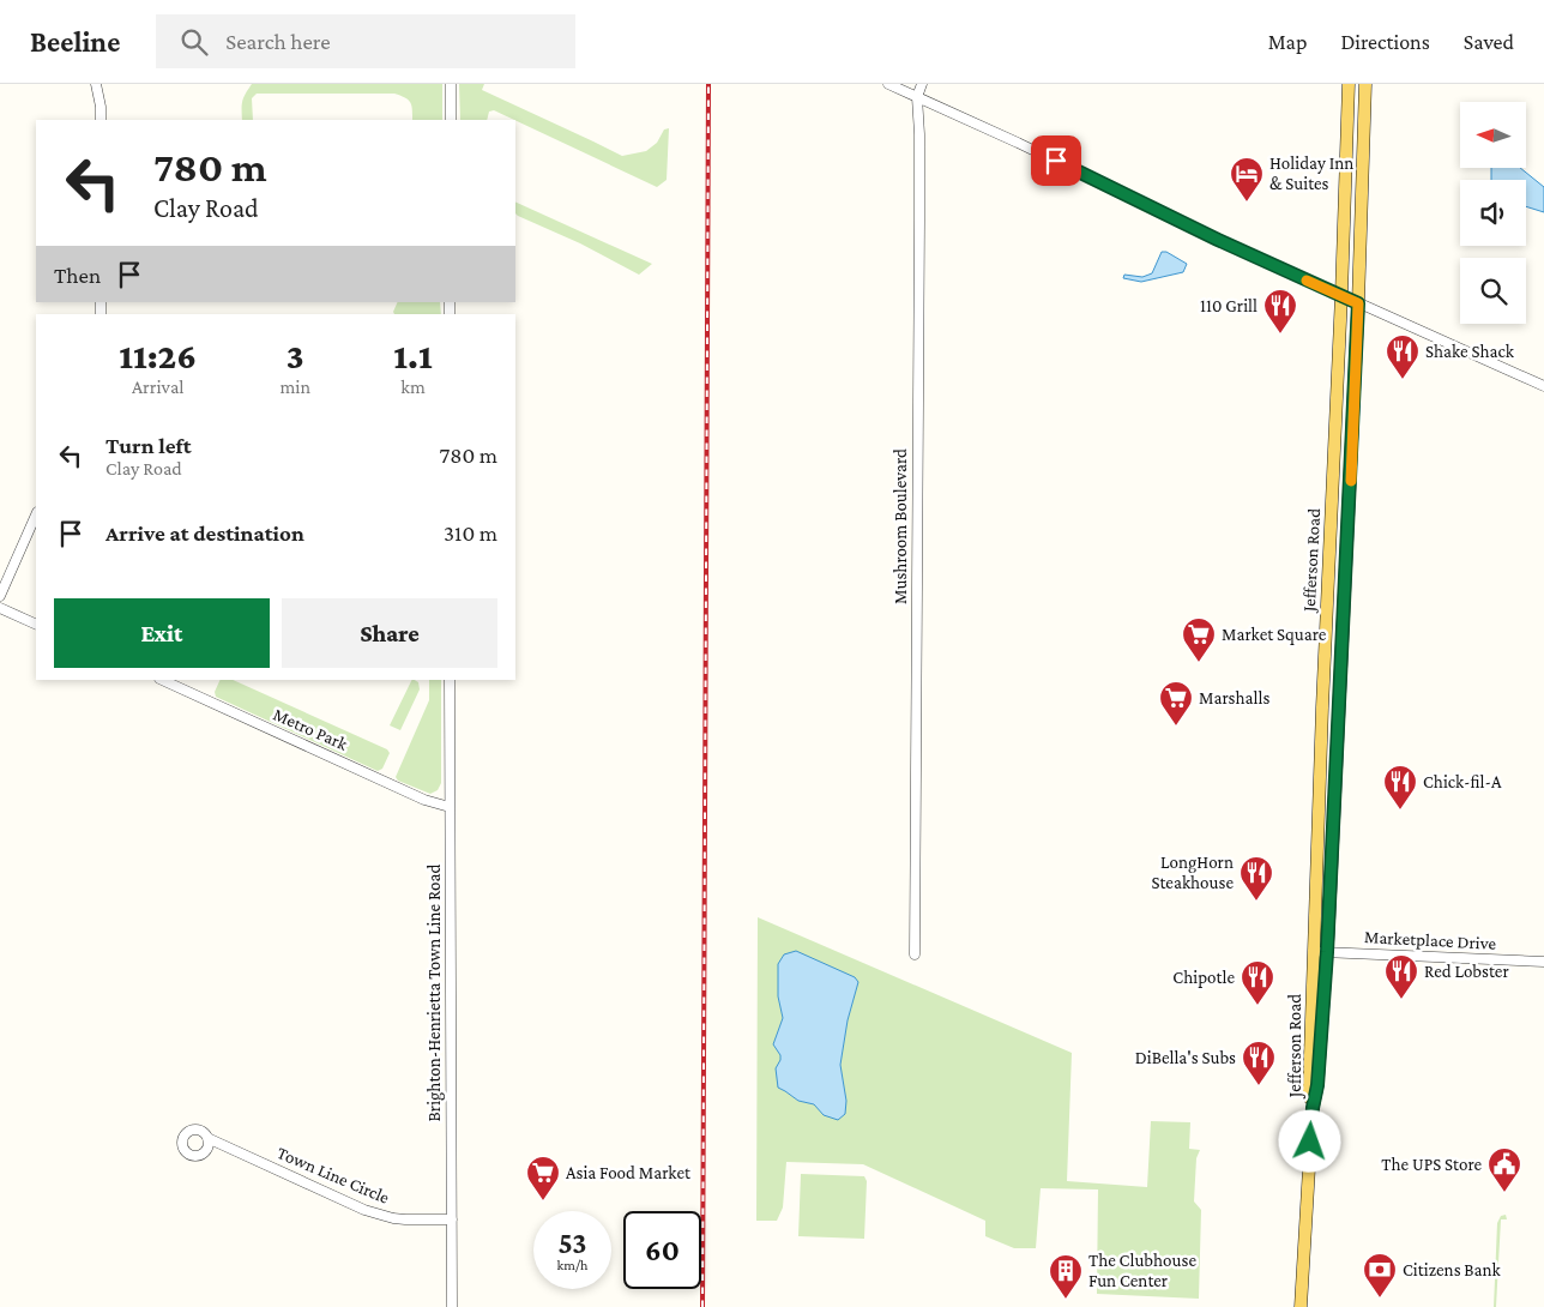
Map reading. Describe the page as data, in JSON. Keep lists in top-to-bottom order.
{
  "streets": {
    "main road": ["Jefferson Road"],
    "street": [
      "Mushroom Boulevard",
      "Metro Park",
      "Marketplace Drive",
      "Brighton-Henrietta Town Line Road",
      "Town Line Circle"
    ]
  },
  "crossings": [
    ["Jefferson Road", "Marketplace Drive"],
    ["Metro Park", "Brighton-Henrietta Town Line Road"],
    ["Brighton-Henrietta Town Line Road", "Town Line Circle"]
  ],
  "places": {
    "hotel": ["Holiday Inn & Suites"],
    "restaurant": [
      "110 Grill",
      "Shake Shack",
      "Chick-fil-A",
      "LongHorn Steakhouse",
      "Red Lobster",
      "Chipotle",
      "DiBella's Subs"
    ],
    "supermarket": ["Market Square", "Marshalls", "Asia Food Market"],
    "public building": ["The UPS Store"],
    "bank": ["Citizens Bank"],
    "building": ["The Clubhouse Fun Center"]
  },
  "north": "left",
  "page": {
    "header": "Beeline",
    "search": "Search here",
    "nav": ["Map", "Directions", "Saved"],
    "turn": ["780 m", "Clay Road"],
    "then": "Then",
    "eta": [
      "11:26",
      "Arrival",
      "3",
      "min",
      "1.1",
      "km"
    ],
    "list": [
      {
        "name": "Turn left",
        "note": "Clay Road",
        "value": "780 m"
      },
      {
        "name": "Arrive at destination",
        "value": "310 m"
      }
    ],
    "buttons": ["Exit", "Share"],
    "speed": "53 km/h",
    "limit": "60"
  }
}
